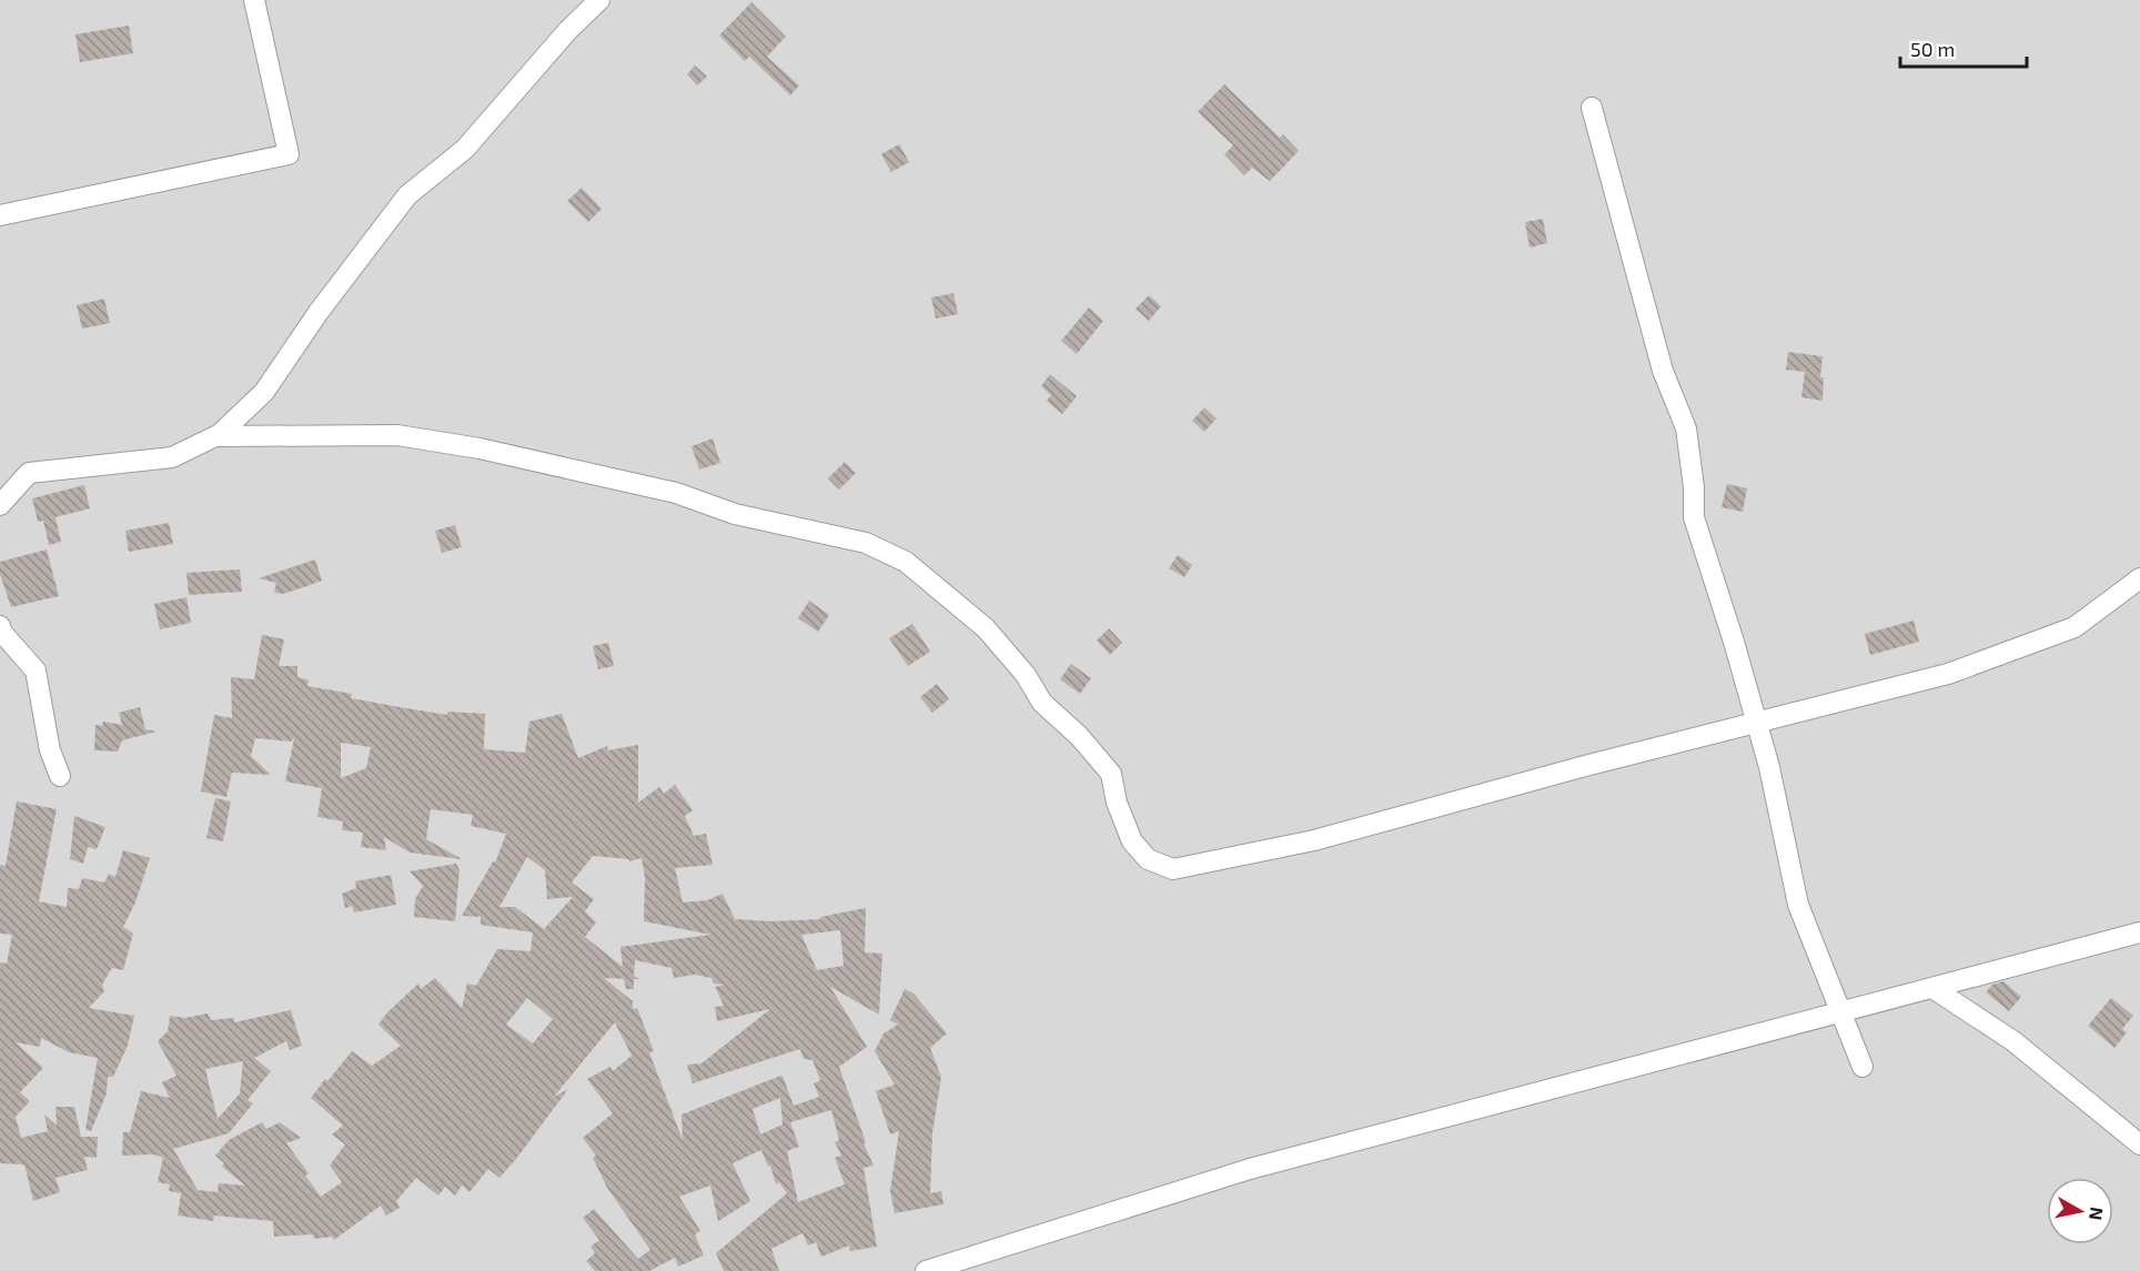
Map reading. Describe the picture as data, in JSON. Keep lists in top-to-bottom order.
{
  "scale_bar": "50 m",
  "north": "right"
}
